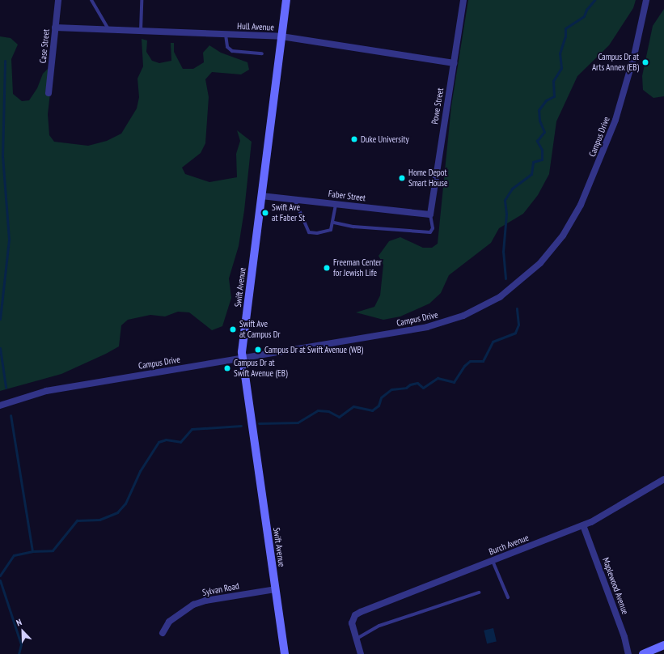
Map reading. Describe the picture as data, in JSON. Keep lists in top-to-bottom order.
{
  "streets": {
    "street": [
      "Hull Avenue",
      "Case Street",
      "Powe Street",
      "Campus Drive",
      "Faber Street",
      "Swift Avenue",
      "Burch Avenue",
      "Maplewood Avenue",
      "Sylvan Road"
    ]
  },
  "crossings": [
    ["Hull Avenue", "Case Street"],
    ["Hull Avenue", "Powe Street"],
    ["Hull Avenue", "Swift Avenue"],
    ["Powe Street", "Faber Street"],
    ["Campus Drive", "Swift Avenue"],
    ["Faber Street", "Swift Avenue"],
    ["Swift Avenue", "Sylvan Road"],
    ["Burch Avenue", "Maplewood Avenue"]
  ],
  "places": [
    "Campus Dr at Arts Annex (EB)",
    "Duke University",
    "Home Depot Smart House",
    "Swift Ave at Faber St",
    "Freeman Center for Jewish Life",
    "Swift Ave at Campus Dr",
    "Campus Dr at Swift Avenue (WB)",
    "Campus Dr at Swift Avenue (EB)"
  ],
  "north": "top left"
}
